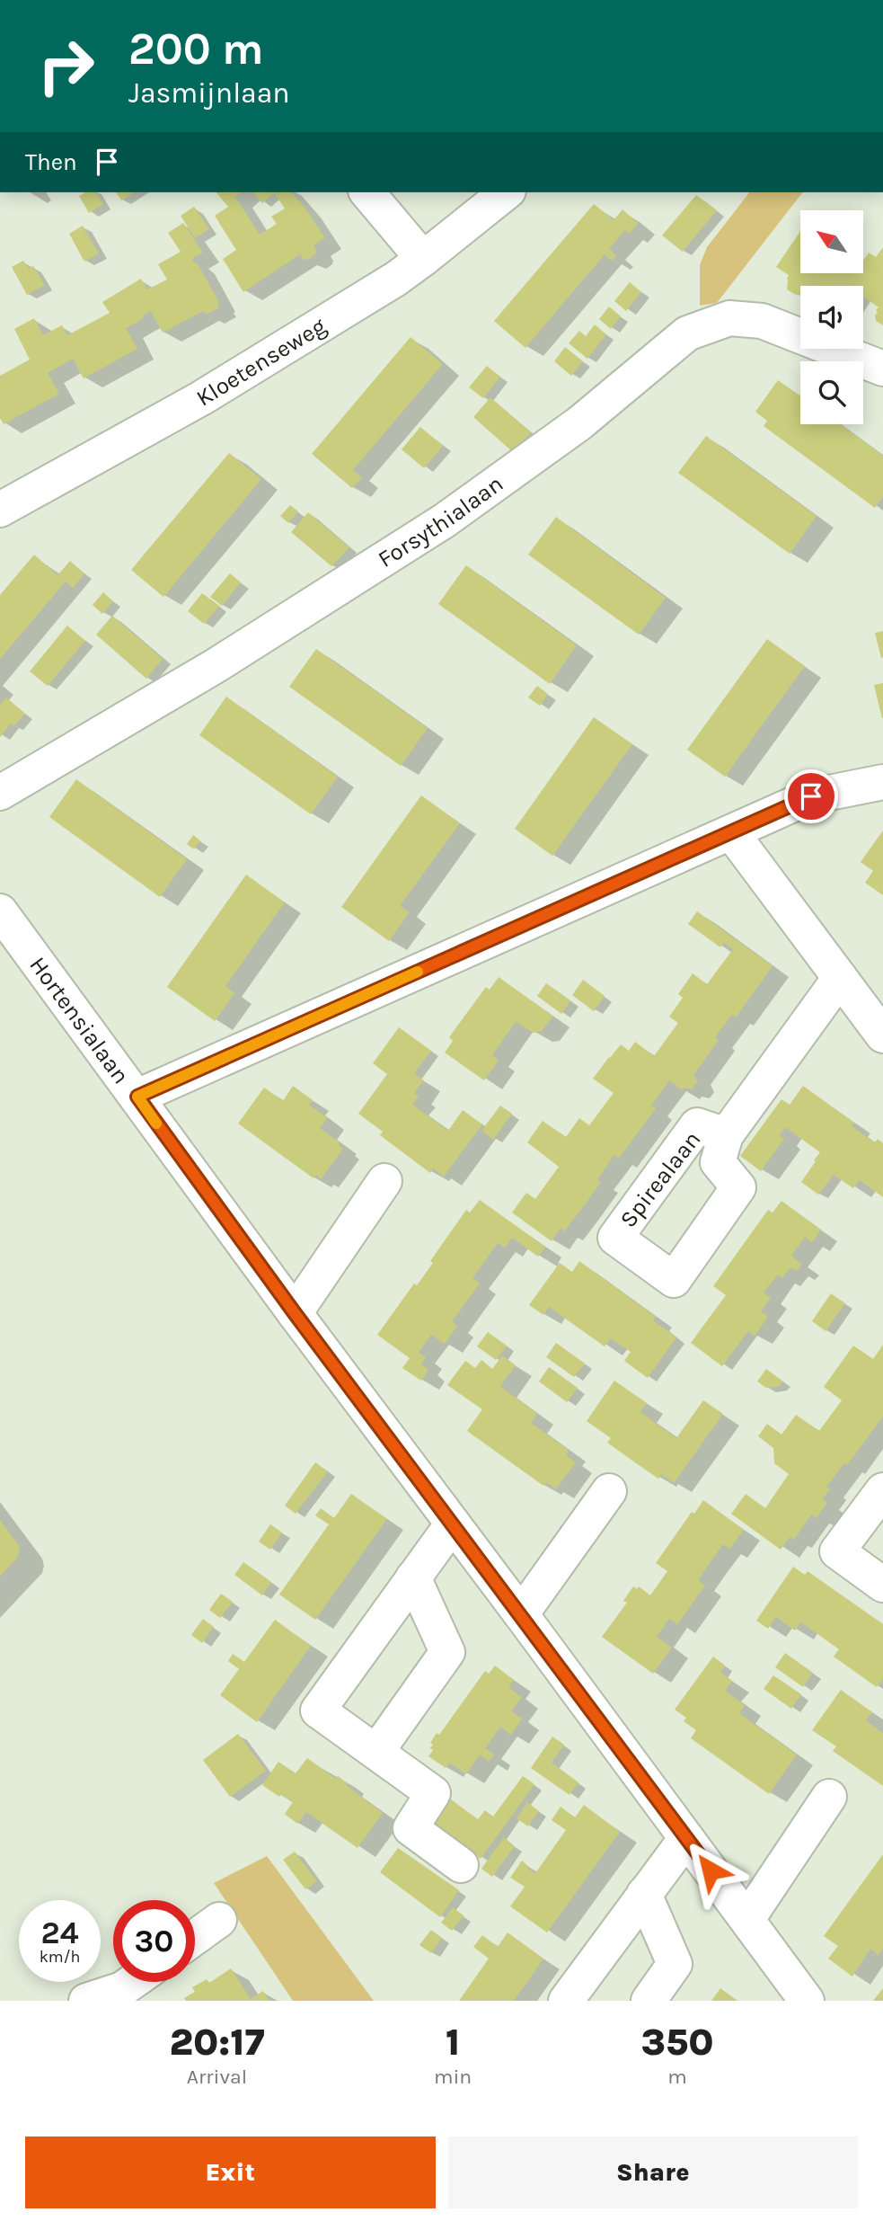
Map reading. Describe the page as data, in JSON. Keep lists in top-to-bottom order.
{
  "streets": {
    "street": [
      "Kloetenseweg",
      "Forsythialaan",
      "Hortensialaan",
      "Spirealaan"
    ]
  },
  "north": "top left",
  "page": {
    "turn": ["200 m", "Jasmijnlaan"],
    "then": "Then",
    "speed": "24 km/h",
    "limit": "30",
    "eta": [
      "20:17",
      "Arrival",
      "1",
      "min",
      "350",
      "m"
    ],
    "buttons": ["Exit", "Share"]
  }
}
